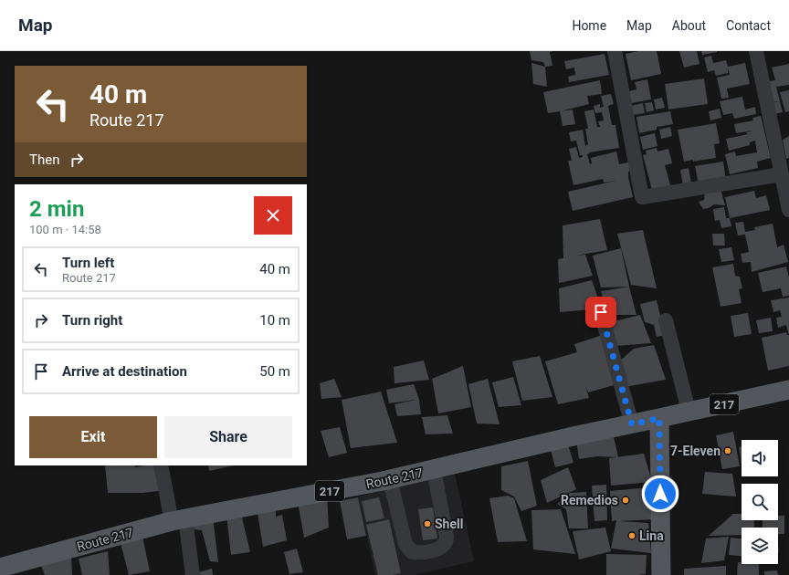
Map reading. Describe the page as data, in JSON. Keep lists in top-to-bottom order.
{
  "streets": {
    "main road": ["217", "Route 217"]
  },
  "places": [
    "7-Eleven",
    "Remedios",
    "Shell",
    "Lina"
  ],
  "page": {
    "header": "Map",
    "nav": [
      "Home",
      "Map",
      "About",
      "Contact"
    ],
    "turn": ["40 m", "Route 217"],
    "then": "Then",
    "heading": ["2 min", "100 m · 14:58"],
    "list": [
      {
        "name": "Turn left",
        "note": "Route 217",
        "value": "40 m"
      },
      {
        "name": "Turn right",
        "value": "10 m"
      },
      {
        "name": "Arrive at destination",
        "value": "50 m"
      }
    ],
    "buttons": ["Exit", "Share"]
  }
}
